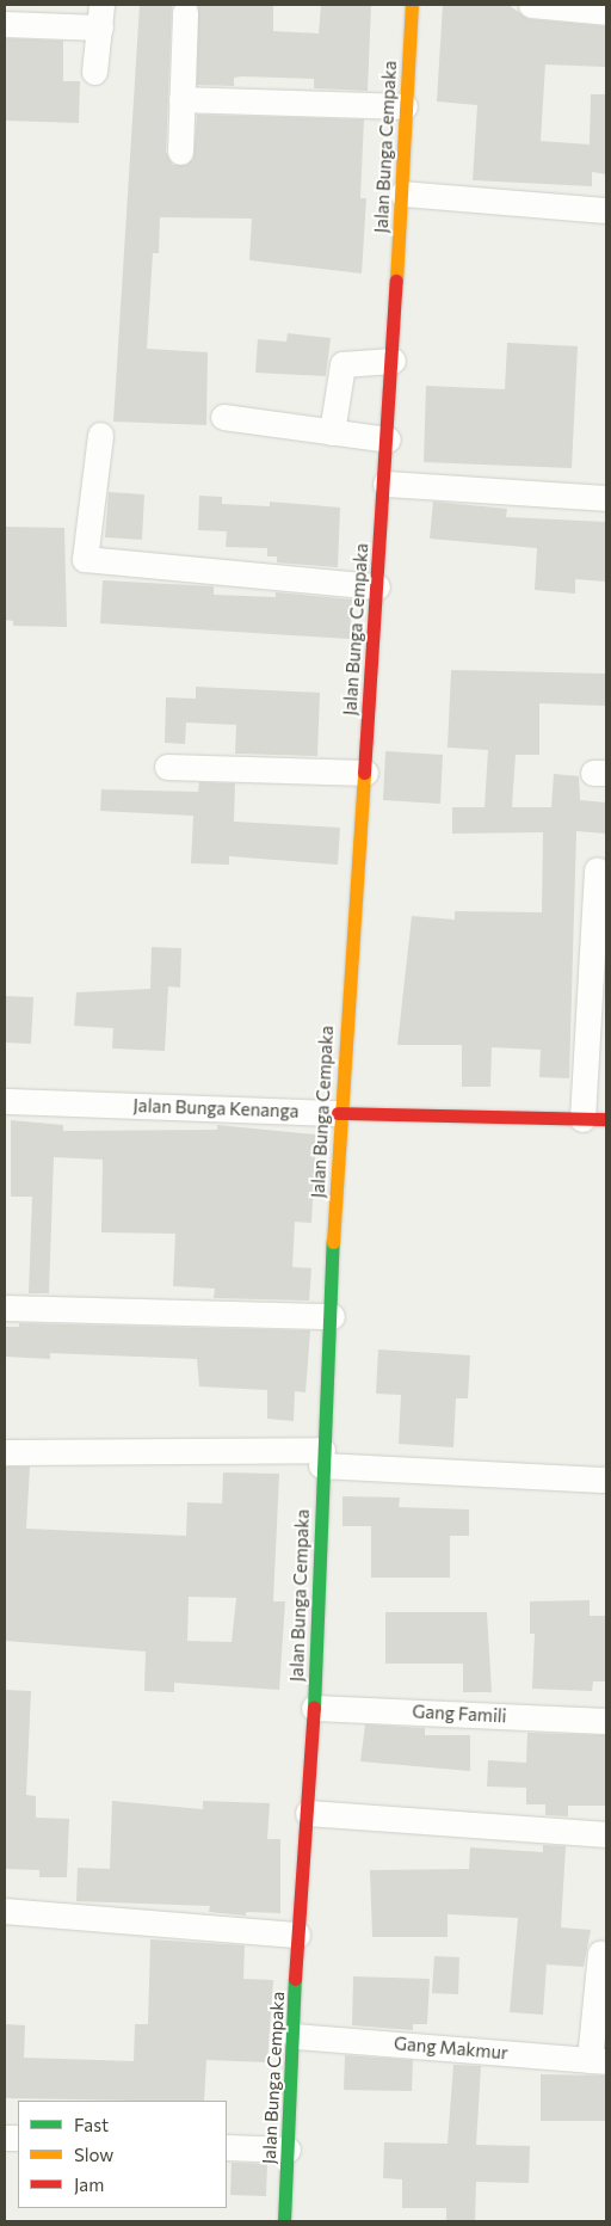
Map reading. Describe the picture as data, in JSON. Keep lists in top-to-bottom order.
{
  "streets": {
    "street": [
      "Jalan Bunga Cempaka",
      "Jalan Bunga Kenanga",
      "Gang Famili",
      "Gang Makmur"
    ]
  },
  "crossings": [
    ["Jalan Bunga Cempaka", "Jalan Bunga Kenanga"],
    ["Jalan Bunga Cempaka", "Gang Famili"],
    ["Jalan Bunga Cempaka", "Gang Makmur"]
  ],
  "legend": ["Fast", "Slow", "Jam"]
}
